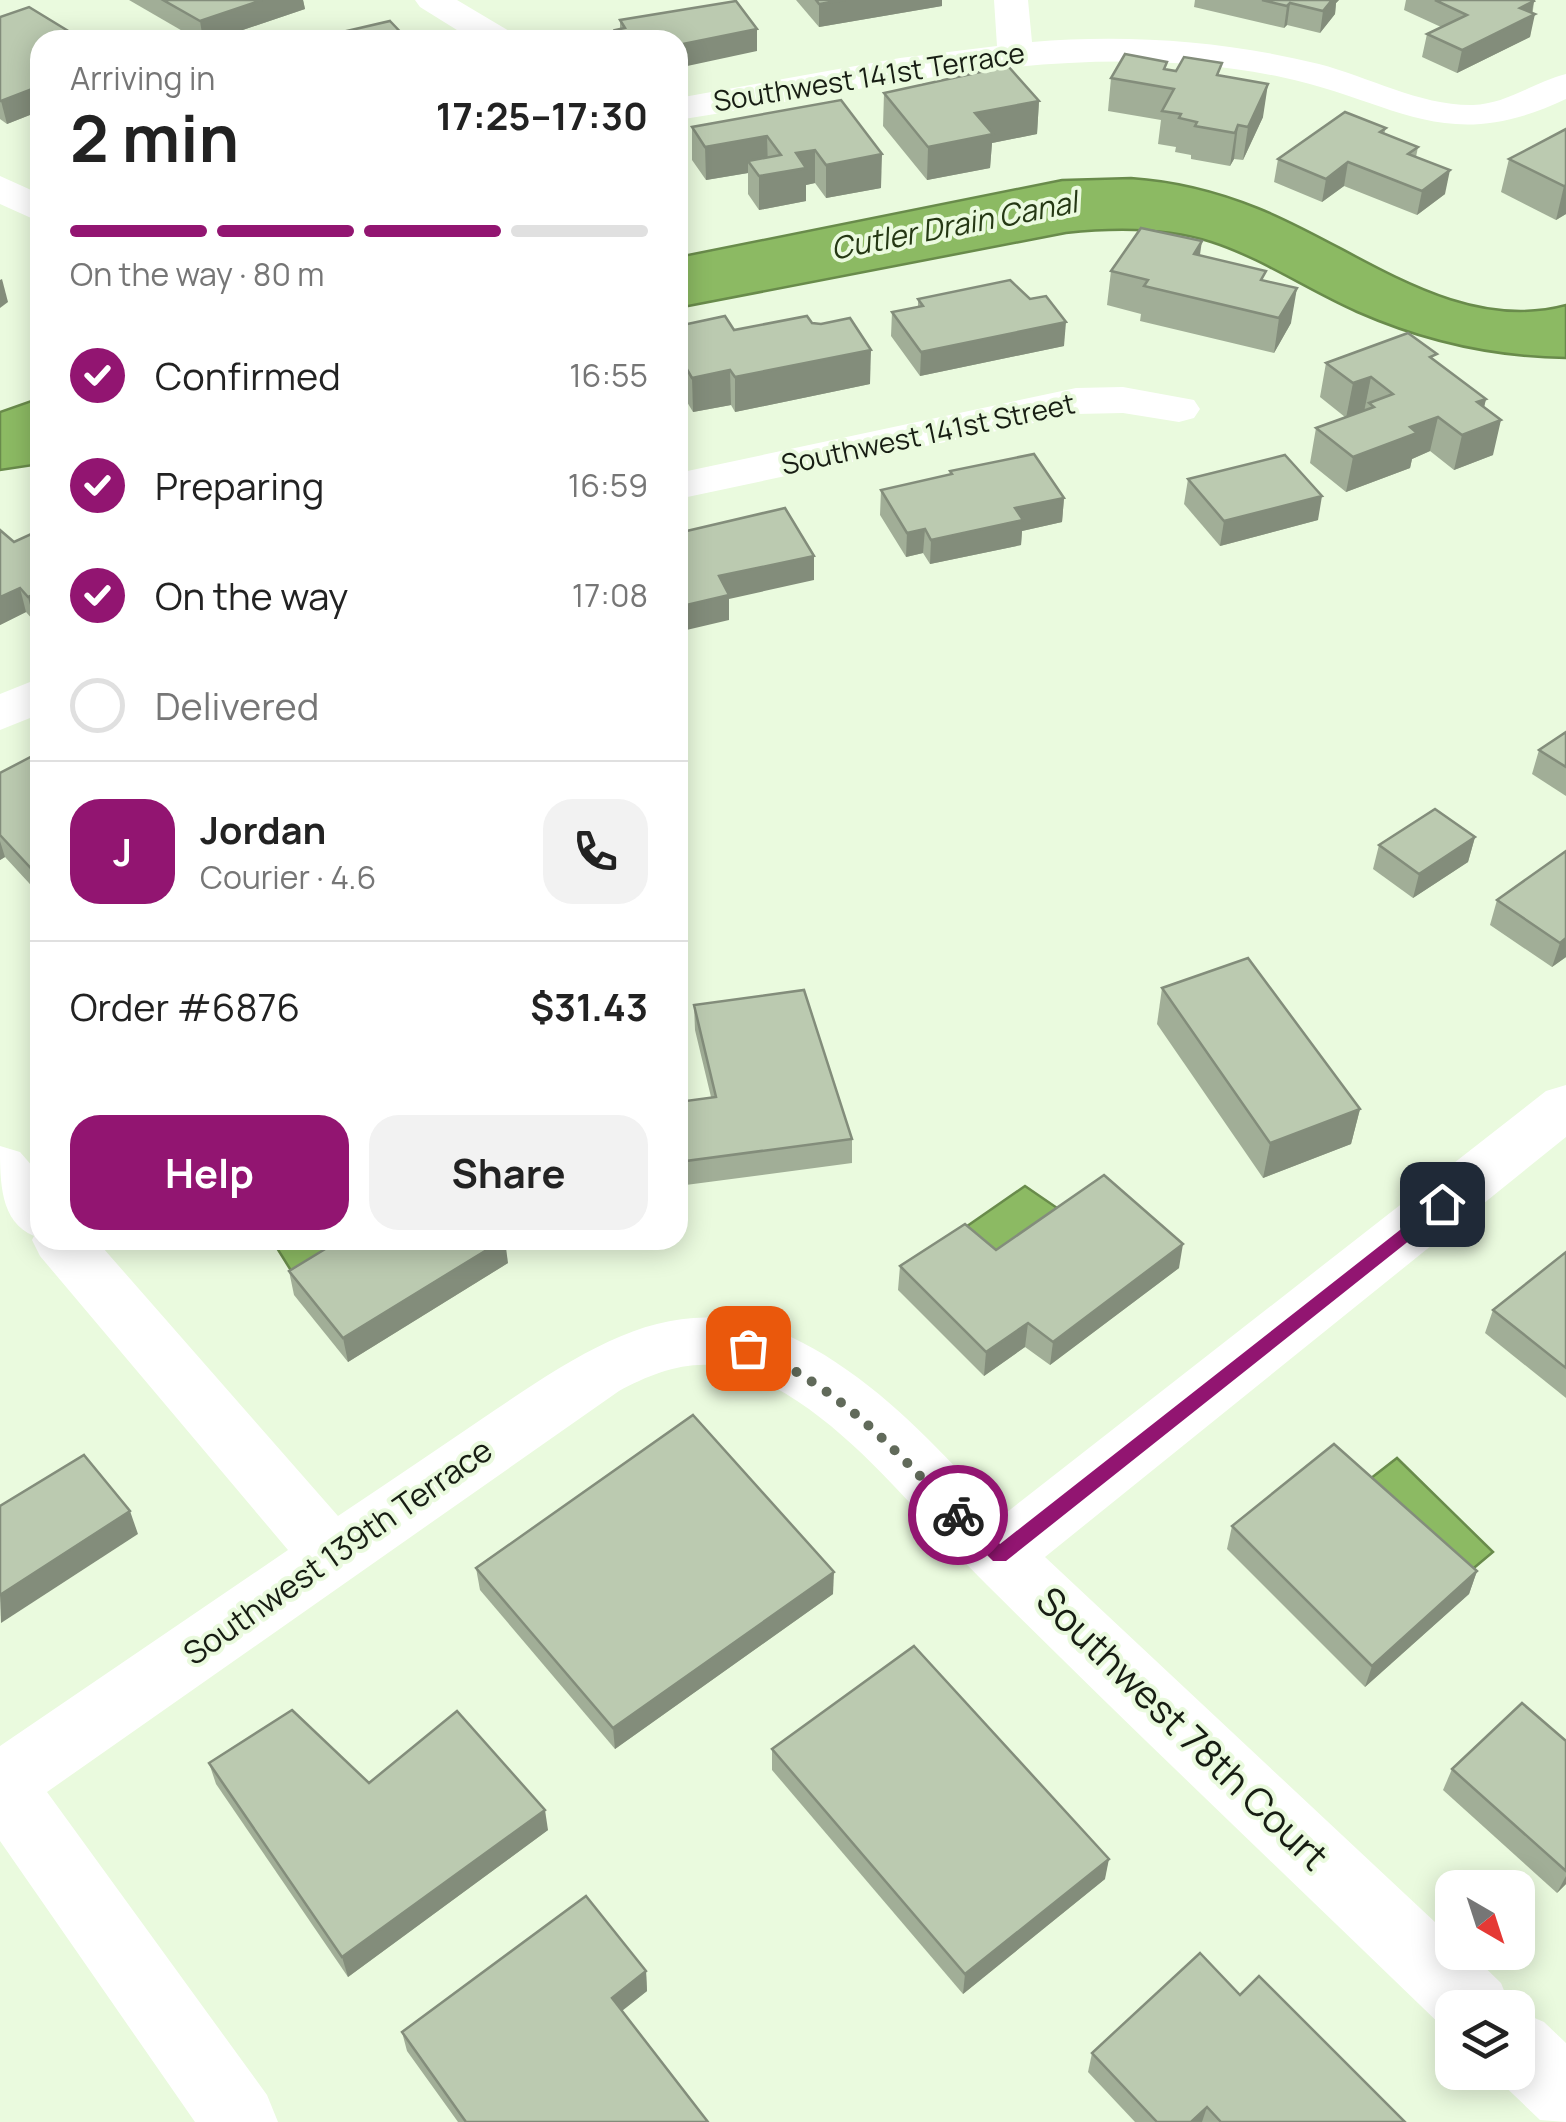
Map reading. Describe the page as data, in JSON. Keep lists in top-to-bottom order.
{
  "streets": {
    "street": [
      "Southwest 141st Terrace",
      "Southwest 141st Street",
      "Southwest 139th Terrace",
      "Southwest 78th Court"
    ]
  },
  "crossings": [
    ["Southwest 139th Terrace", "Southwest 78th Court"]
  ],
  "water": ["Cutler Drain Canal"],
  "north": "bottom right",
  "page": {
    "heading": ["2 min", "Arriving in", "17:25–17:30"],
    "panel": [
      "Jordan",
      "Courier · 4.6",
      "Order #6876",
      "$31.43"
    ],
    "bar": "On the way · 80 m",
    "list": [
      ["Confirmed", "16:55"],
      ["Preparing", "16:59"],
      ["On the way", "17:08"],
      "Delivered"
    ],
    "round": "J",
    "buttons": ["Help", "Share"]
  }
}
